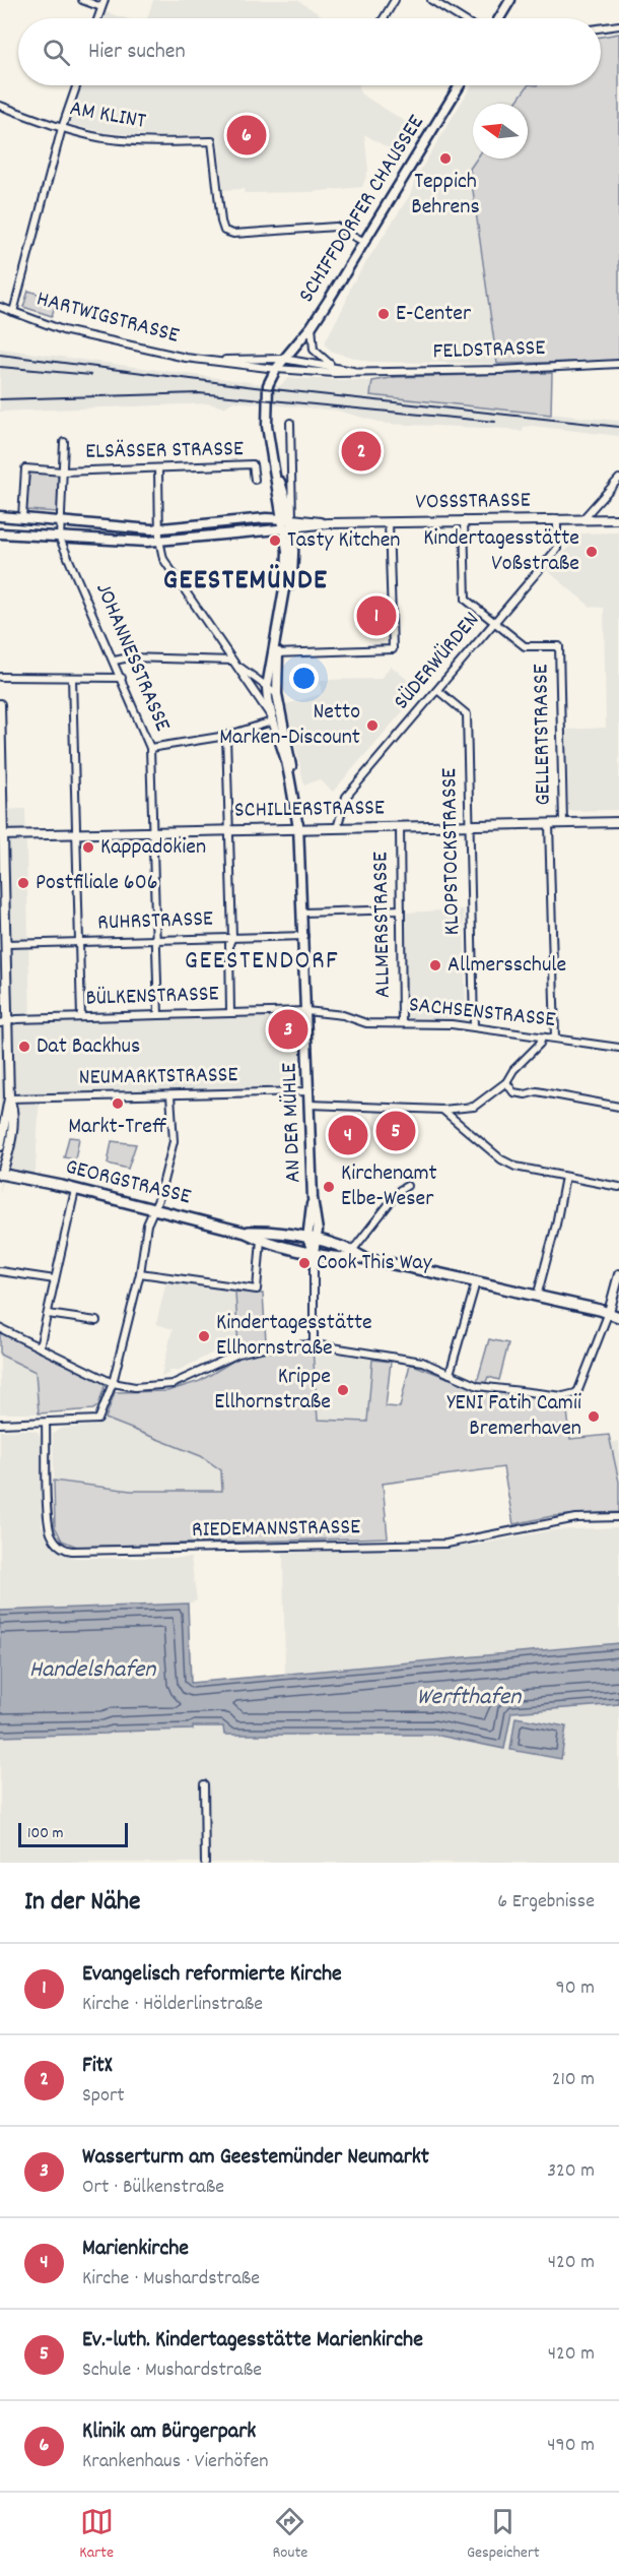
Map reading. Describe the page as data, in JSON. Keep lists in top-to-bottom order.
{
  "streets": {
    "main road": ["SCHIFFDORFER CHAUSSEE", "AN DER MÜHLE", "GEORGSTRASSE"],
    "street": [
      "AM KLINT",
      "HARTWIGSTRASSE",
      "FELDSTRASSE",
      "ELSÄSSER STRASSE",
      "VOSSSTRASSE",
      "JOHANNESSTRASSE",
      "SÜDERWÜRDEN",
      "GELLERTSTRASSE",
      "SCHILLERSTRASSE",
      "KLOPSTOCKSTRASSE",
      "RUHRSTRASSE",
      "ALLMERSSTRASSE",
      "BÜLKENSTRASSE",
      "SACHSENSTRASSE",
      "NEUMARKTSTRASSE",
      "RIEDEMANNSTRASSE"
    ]
  },
  "crossings": [
    ["AM KLINT", "SCHIFFDORFER CHAUSSEE"],
    ["SCHIFFDORFER CHAUSSEE", "HARTWIGSTRASSE"],
    ["SCHIFFDORFER CHAUSSEE", "FELDSTRASSE"],
    ["SCHIFFDORFER CHAUSSEE", "AN DER MÜHLE"],
    ["HARTWIGSTRASSE", "FELDSTRASSE"],
    ["HARTWIGSTRASSE", "AN DER MÜHLE"],
    ["FELDSTRASSE", "AN DER MÜHLE"],
    ["VOSSSTRASSE", "SÜDERWÜRDEN"],
    ["VOSSSTRASSE", "AN DER MÜHLE"],
    ["JOHANNESSTRASSE", "SCHILLERSTRASSE"],
    ["JOHANNESSTRASSE", "RUHRSTRASSE"],
    ["JOHANNESSTRASSE", "BÜLKENSTRASSE"],
    ["SÜDERWÜRDEN", "GELLERTSTRASSE"],
    ["SÜDERWÜRDEN", "SCHILLERSTRASSE"],
    ["SÜDERWÜRDEN", "KLOPSTOCKSTRASSE"],
    ["GELLERTSTRASSE", "SCHILLERSTRASSE"],
    ["SCHILLERSTRASSE", "KLOPSTOCKSTRASSE"],
    ["SCHILLERSTRASSE", "ALLMERSSTRASSE"],
    ["SCHILLERSTRASSE", "AN DER MÜHLE"],
    ["KLOPSTOCKSTRASSE", "SACHSENSTRASSE"],
    ["RUHRSTRASSE", "AN DER MÜHLE"],
    ["ALLMERSSTRASSE", "SACHSENSTRASSE"],
    ["BÜLKENSTRASSE", "SACHSENSTRASSE"],
    ["BÜLKENSTRASSE", "AN DER MÜHLE"],
    ["SACHSENSTRASSE", "AN DER MÜHLE"],
    ["NEUMARKTSTRASSE", "AN DER MÜHLE"],
    ["AN DER MÜHLE", "GEORGSTRASSE"]
  ],
  "districts": ["GEESTEMÜNDE", "GEESTENDORF"],
  "water": ["Handelshafen", "Werfthafen"],
  "places": [
    "Teppich Behrens",
    "E-Center",
    "Tasty Kitchen",
    "Kindertagesstätte Voßstraße",
    "Netto Marken-Discount",
    "Kappadokien",
    "Postfiliale 606",
    "Allmersschule",
    "Dat Backhus",
    "Markt-Treff",
    "Kirchenamt Elbe-Weser",
    "Cook This Way",
    "Kindertagesstätte Ellhornstraße",
    "Krippe Ellhornstraße",
    "YENI Fatih Camii Bremerhaven"
  ],
  "scale_bar": "100 m",
  "north": "left",
  "page": {
    "search": "Hier suchen",
    "pins": [
      "6",
      "2",
      "1",
      "3",
      "5",
      "4"
    ],
    "scale": "100 m",
    "heading": ["In der Nähe", "6 Ergebnisse"],
    "list": [
      {
        "mark": "1",
        "name": "Evangelisch reformierte Kirche",
        "note": "Kirche · Hölderlinstraße",
        "value": "90 m"
      },
      {
        "mark": "2",
        "name": "FitX",
        "note": "Sport",
        "value": "210 m"
      },
      {
        "mark": "3",
        "name": "Wasserturm am Geestemünder Neumarkt",
        "note": "Ort · Bülkenstraße",
        "value": "320 m"
      },
      {
        "mark": "4",
        "name": "Marienkirche",
        "note": "Kirche · Mushardstraße",
        "value": "420 m"
      },
      {
        "mark": "5",
        "name": "Ev.-luth. Kindertagesstätte Marienkirche",
        "note": "Schule · Mushardstraße",
        "value": "420 m"
      },
      {
        "mark": "6",
        "name": "Klinik am Bürgerpark",
        "note": "Krankenhaus · Vierhöfen",
        "value": "490 m"
      }
    ],
    "nav": ["Karte", "Route", "Gespeichert"]
  }
}
